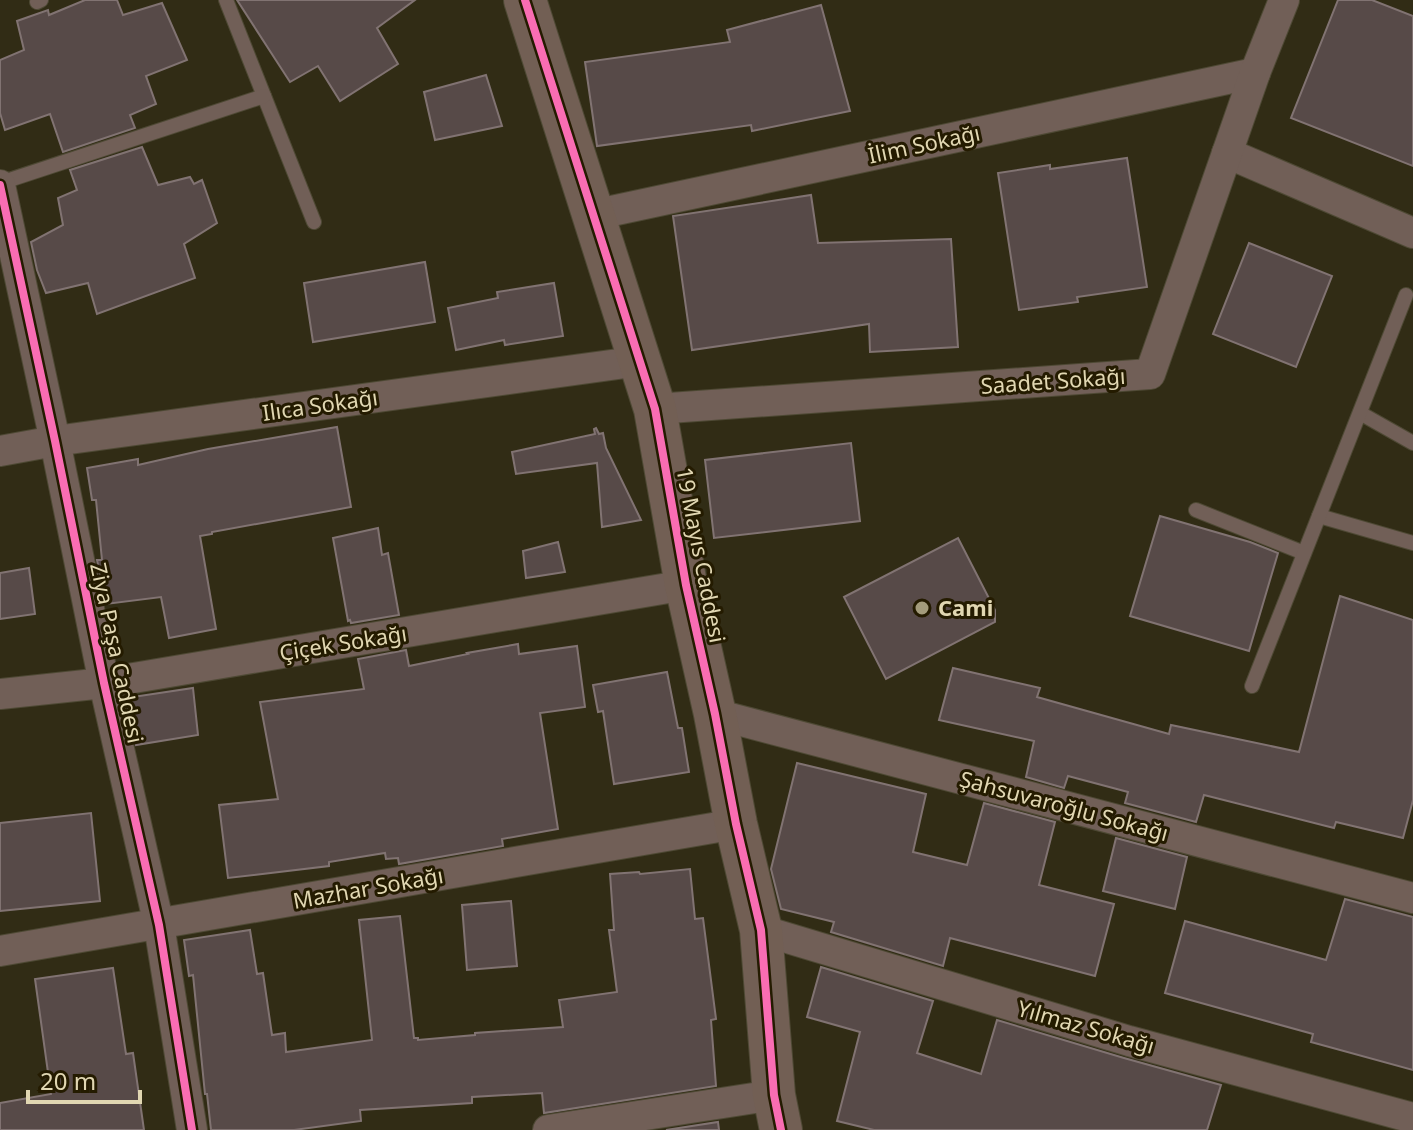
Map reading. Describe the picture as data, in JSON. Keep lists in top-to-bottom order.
{
  "streets": {
    "street": [
      "İlim Sokağı",
      "Saadet Sokağı",
      "Ilıca Sokağı",
      "19 Mayıs Caddesi",
      "Çiçek Sokağı",
      "Ziya Paşa Caddesi",
      "Şahsuvaroğlu Sokağı",
      "Mazhar Sokağı",
      "Yılmaz Sokağı"
    ]
  },
  "crossings": [
    ["İlim Sokağı", "Saadet Sokağı"],
    ["İlim Sokağı", "19 Mayıs Caddesi"],
    ["Saadet Sokağı", "19 Mayıs Caddesi"],
    ["Ilıca Sokağı", "19 Mayıs Caddesi"],
    ["Ilıca Sokağı", "Ziya Paşa Caddesi"],
    ["19 Mayıs Caddesi", "Çiçek Sokağı"],
    ["19 Mayıs Caddesi", "Şahsuvaroğlu Sokağı"],
    ["19 Mayıs Caddesi", "Mazhar Sokağı"],
    ["19 Mayıs Caddesi", "Yılmaz Sokağı"],
    ["Çiçek Sokağı", "Ziya Paşa Caddesi"],
    ["Ziya Paşa Caddesi", "Mazhar Sokağı"]
  ],
  "places": ["Cami"],
  "scale_bar": "20 m"
}
